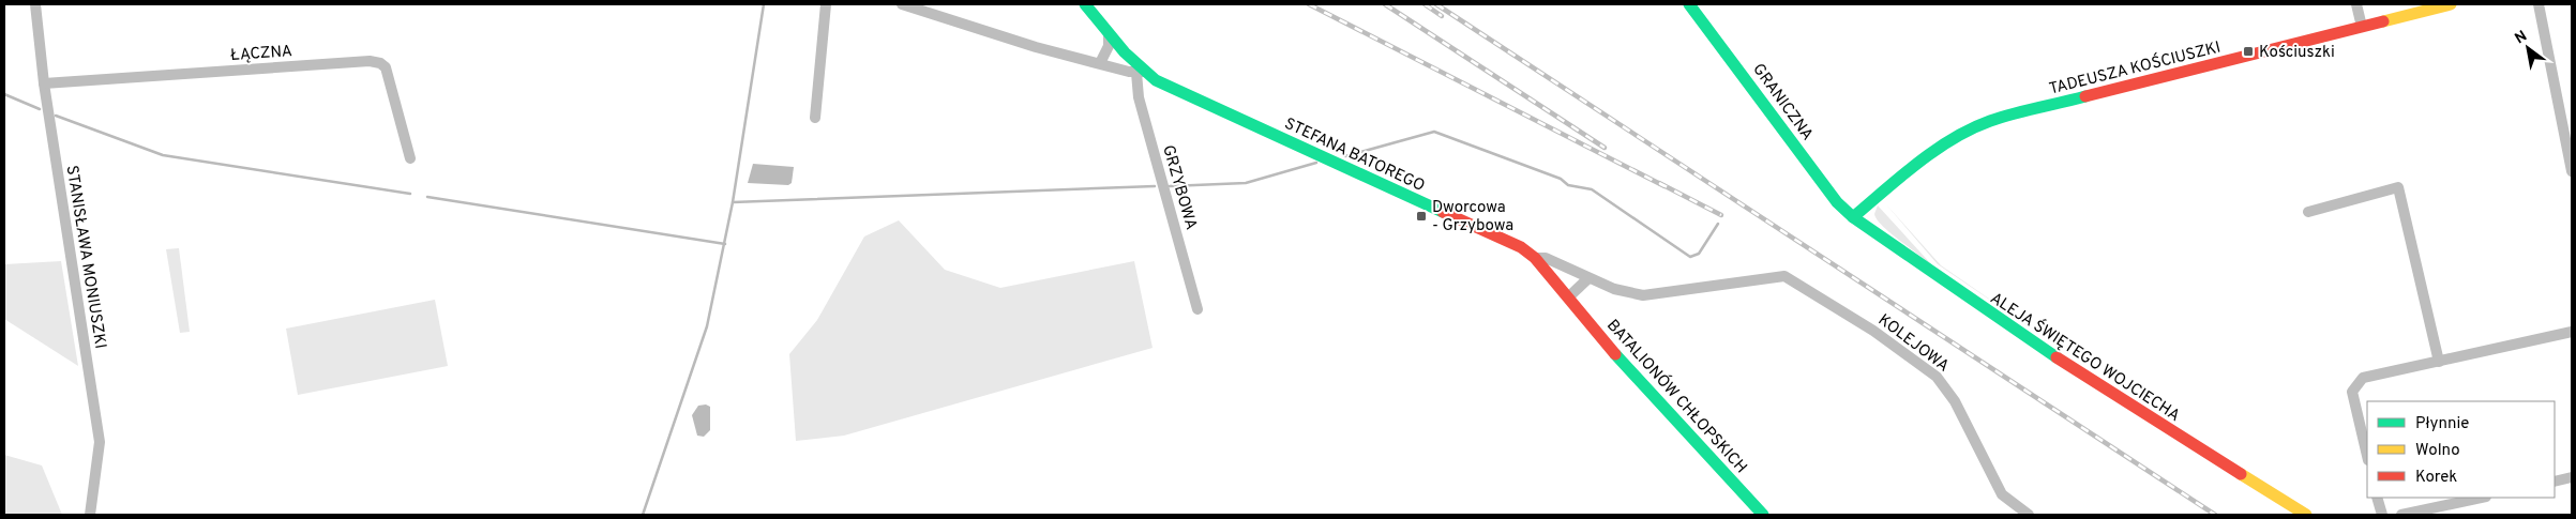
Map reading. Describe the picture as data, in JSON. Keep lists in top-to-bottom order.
{
  "streets": {
    "street": [
      "ŁĄCZNA",
      "TADEUSZA KOŚCIUSZKI",
      "GRANICZNA",
      "STEFANA BATOREGO",
      "GRZYBOWA",
      "STANISŁAWA MONIUSZKI",
      "KOLEJOWA",
      "ALEJA ŚWIĘTEGO WOJCIECHA",
      "BATALIONÓW CHŁOPSKICH"
    ]
  },
  "crossings": [
    ["ŁĄCZNA", "STANISŁAWA MONIUSZKI"],
    ["TADEUSZA KOŚCIUSZKI", "GRANICZNA"],
    ["TADEUSZA KOŚCIUSZKI", "ALEJA ŚWIĘTEGO WOJCIECHA"],
    ["GRANICZNA", "ALEJA ŚWIĘTEGO WOJCIECHA"],
    ["STEFANA BATOREGO", "GRZYBOWA"],
    ["STEFANA BATOREGO", "KOLEJOWA"],
    ["STEFANA BATOREGO", "BATALIONÓW CHŁOPSKICH"]
  ],
  "places": {
    "transit": ["Kościuszki", "Dworcowa - Grzybowa"]
  },
  "legend": ["Płynnie", "Wolno", "Korek"],
  "north": "top left"
}
